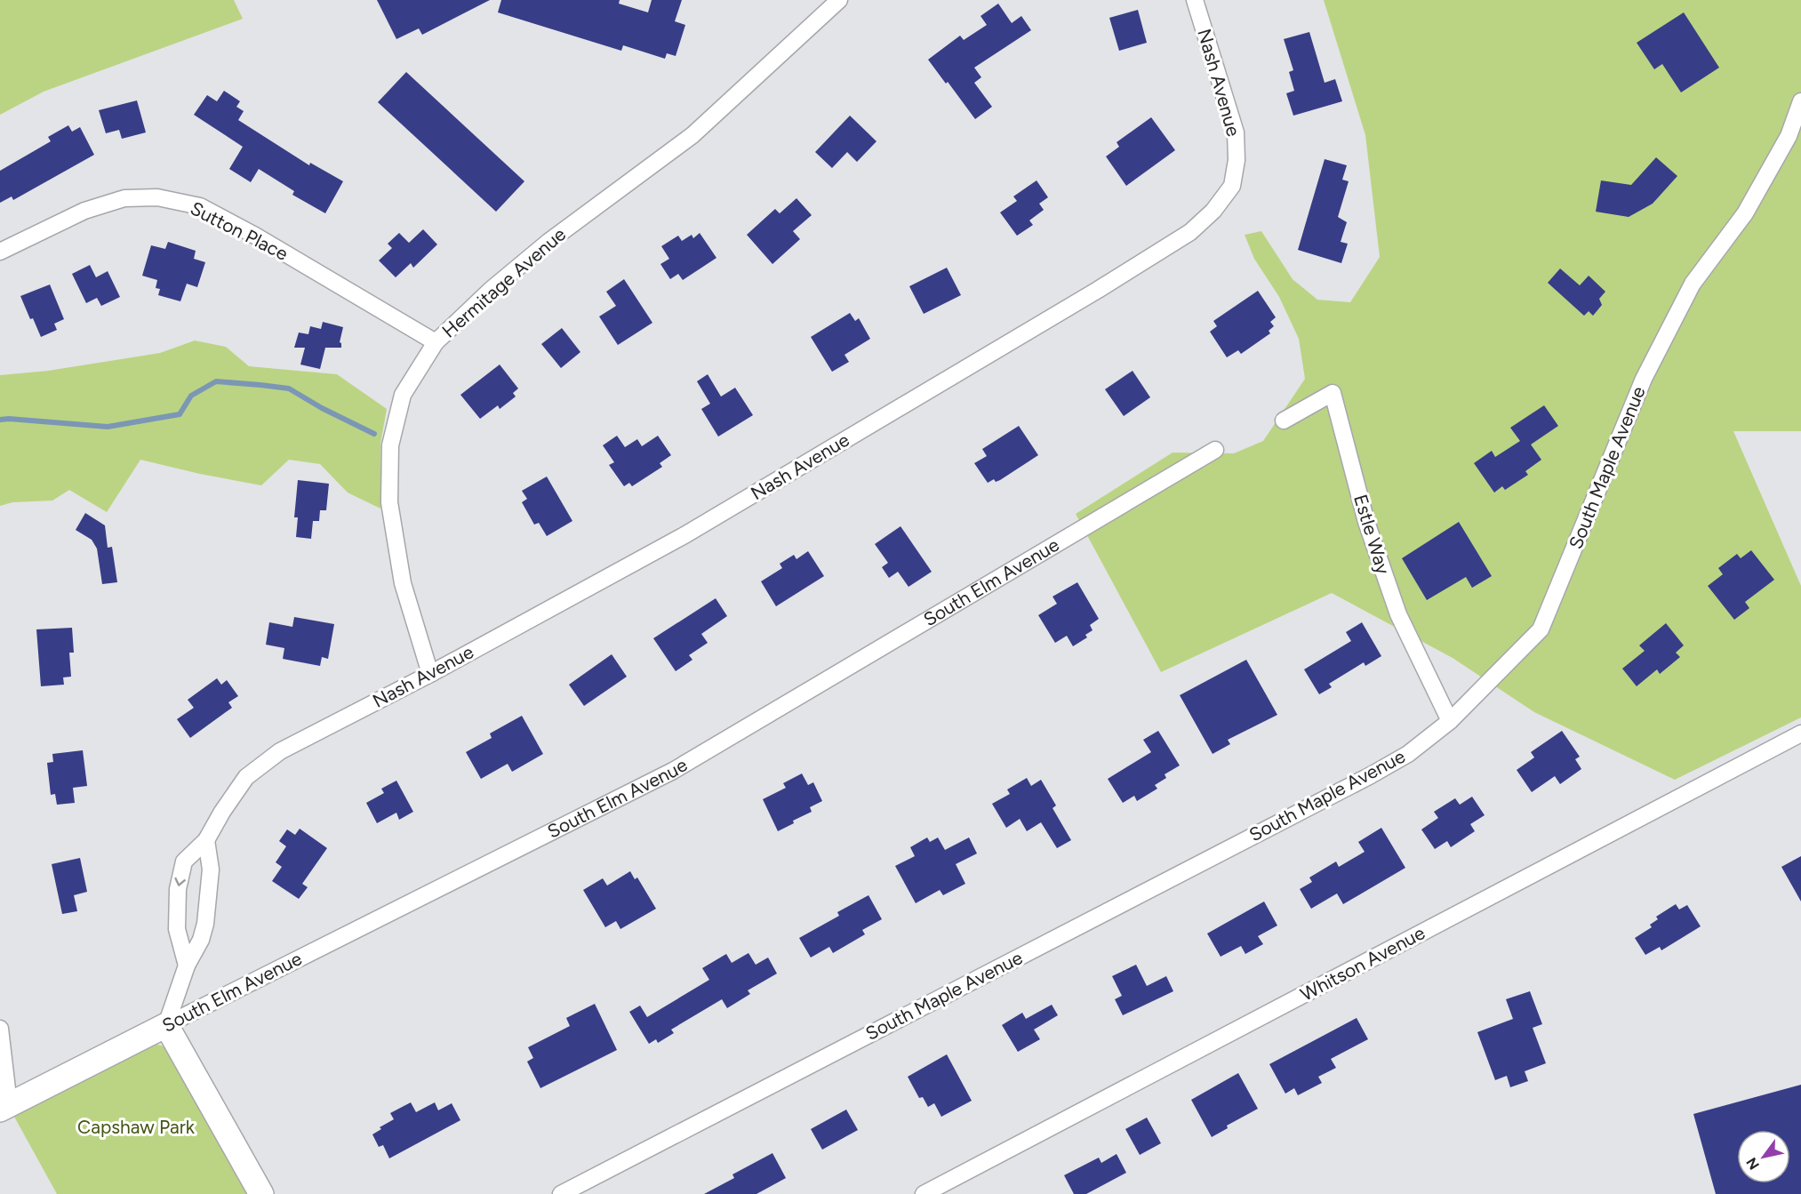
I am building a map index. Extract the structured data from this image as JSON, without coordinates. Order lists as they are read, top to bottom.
{
  "streets": {
    "street": [
      "Nash Avenue",
      "Sutton Place",
      "Hermitage Avenue",
      "South Maple Avenue",
      "Estle Way",
      "South Elm Avenue",
      "Whitson Avenue"
    ]
  },
  "crossings": [
    ["Nash Avenue", "Hermitage Avenue"],
    ["Sutton Place", "Hermitage Avenue"],
    ["South Maple Avenue", "Estle Way"]
  ],
  "parks": ["Capshaw Park"],
  "north": "bottom left"
}
